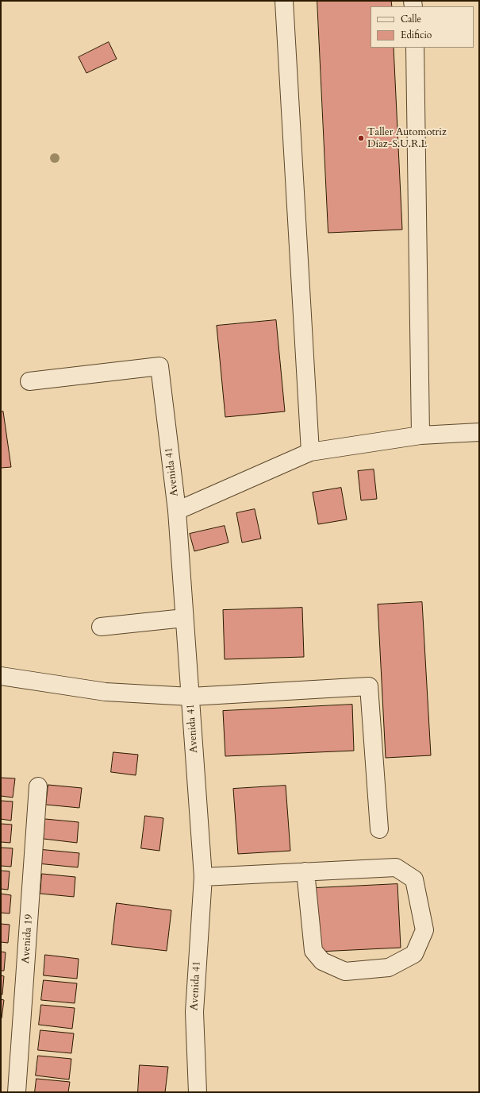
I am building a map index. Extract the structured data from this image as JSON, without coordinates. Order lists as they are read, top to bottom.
{
  "streets": {
    "street": ["Avenida 41", "Avenida 19"]
  },
  "places": ["Taller Automotriz Díaz-S.U.R.L"],
  "legend": ["Calle", "Edificio"]
}
